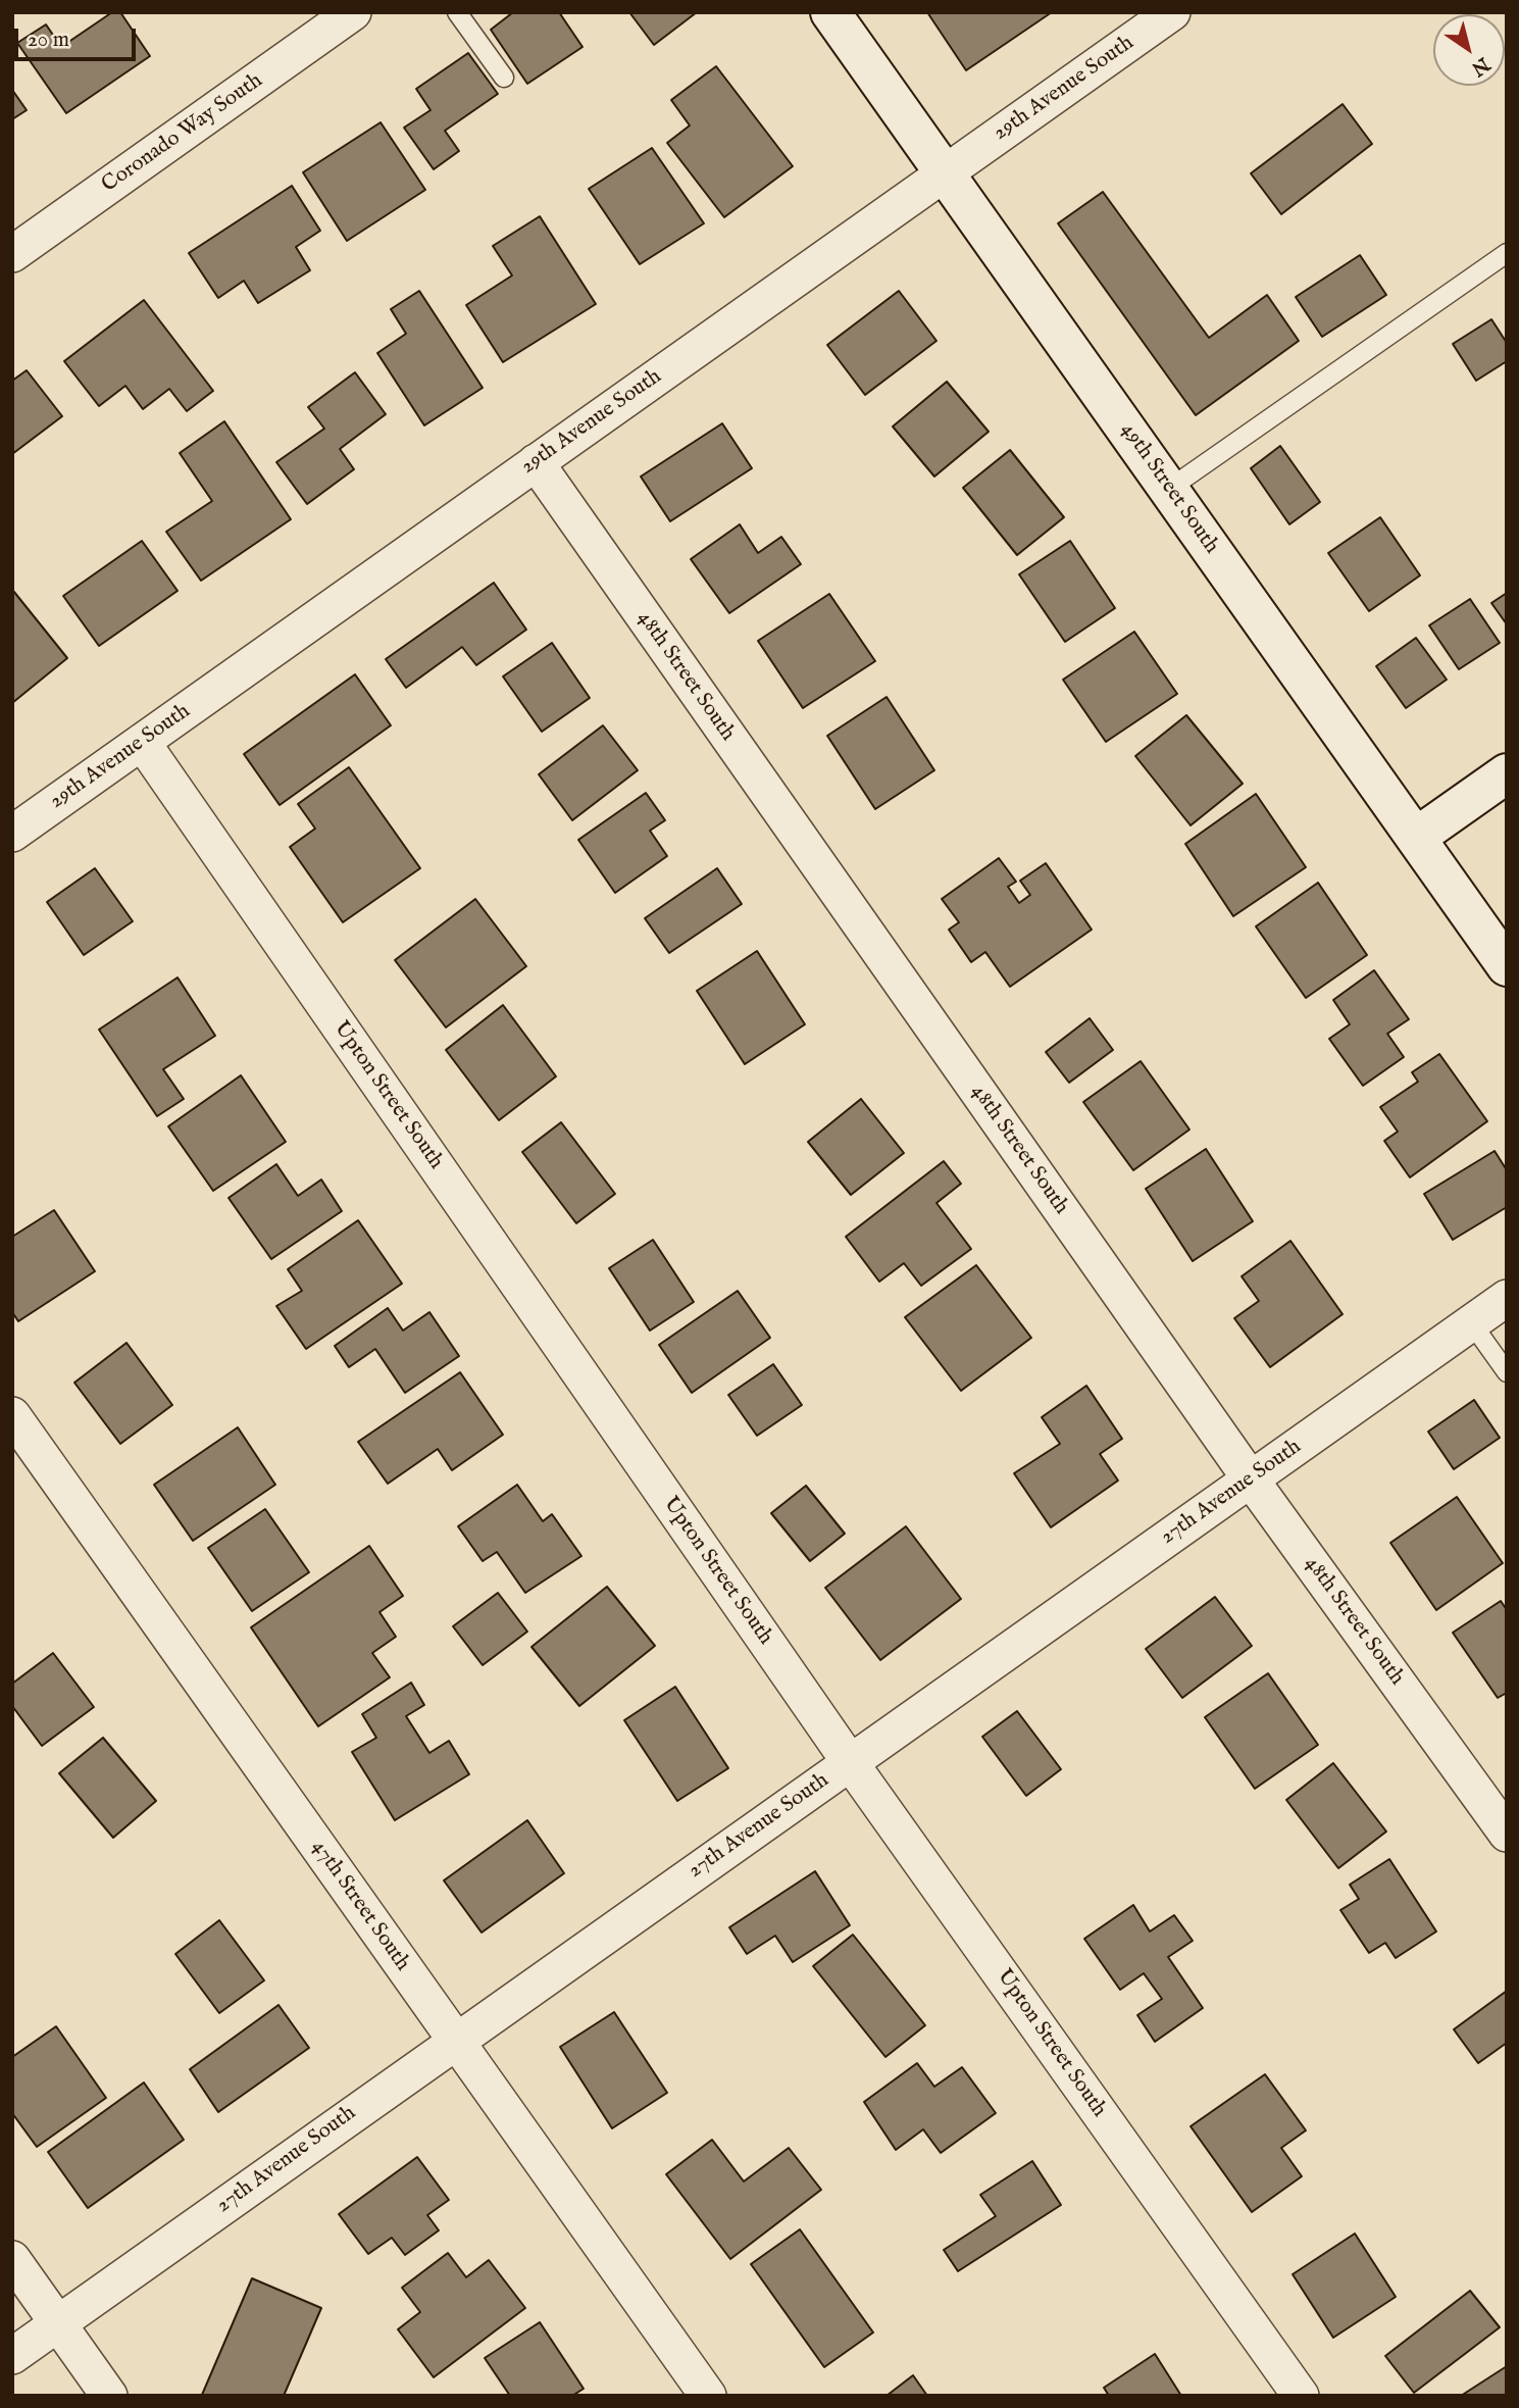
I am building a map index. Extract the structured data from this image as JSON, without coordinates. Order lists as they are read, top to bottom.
{
  "streets": {
    "street": [
      "29th Avenue South",
      "Coronado Way South",
      "49th Street South",
      "48th Street South",
      "Upton Street South",
      "27th Avenue South",
      "47th Street South"
    ]
  },
  "crossings": [
    ["29th Avenue South", "49th Street South"],
    ["29th Avenue South", "48th Street South"],
    ["29th Avenue South", "Upton Street South"],
    ["48th Street South", "27th Avenue South"],
    ["Upton Street South", "27th Avenue South"],
    ["27th Avenue South", "47th Street South"]
  ],
  "scale_bar": "20 m",
  "north": "bottom right"
}
